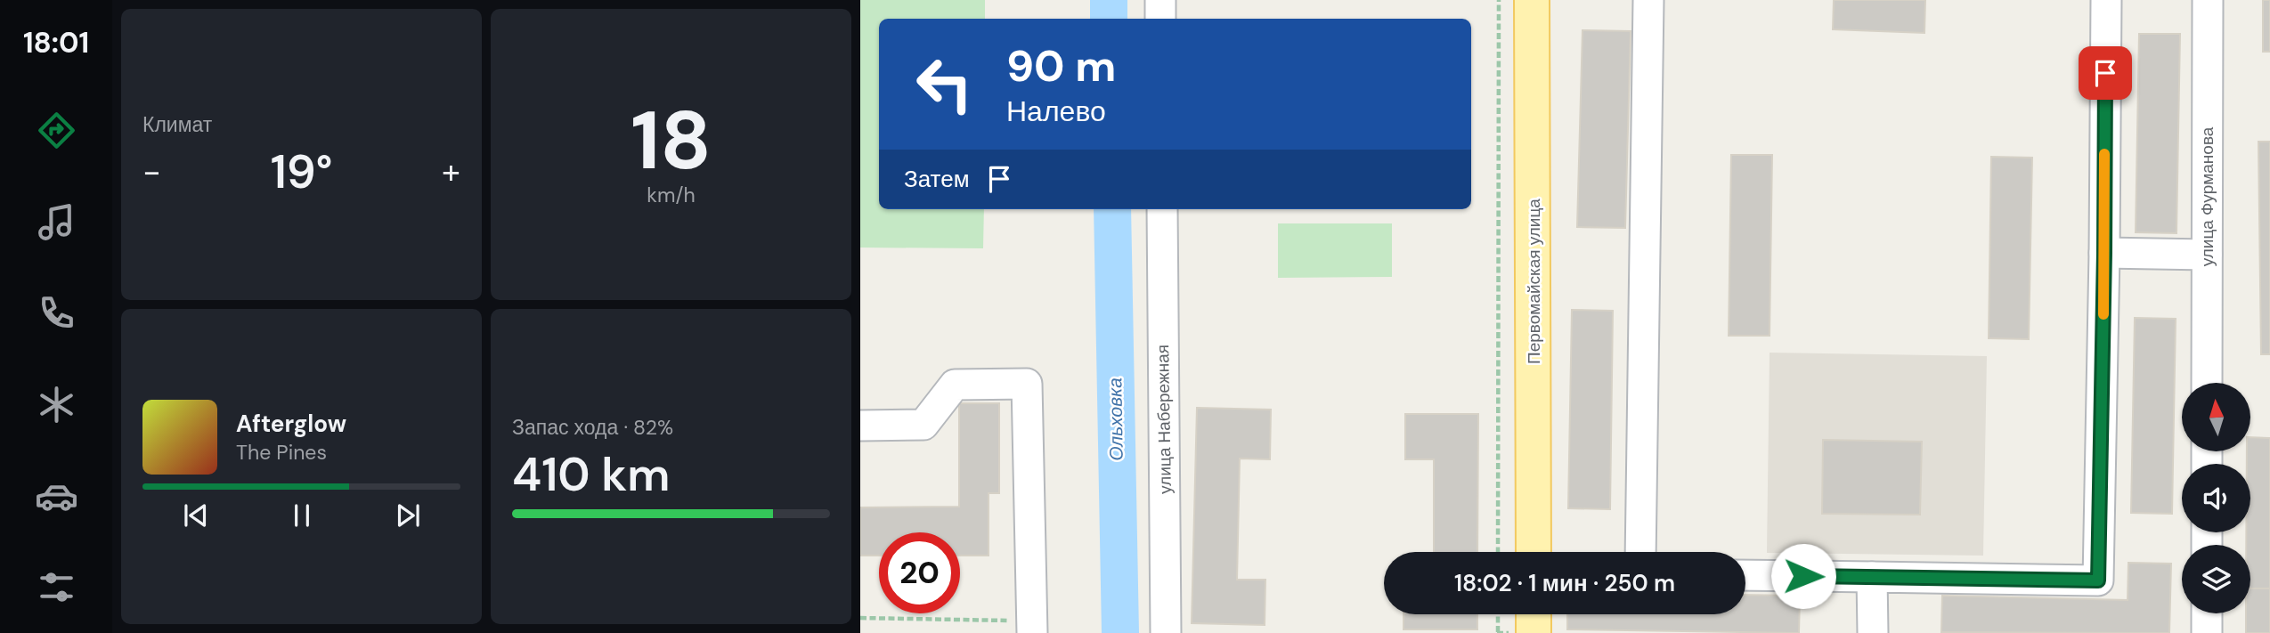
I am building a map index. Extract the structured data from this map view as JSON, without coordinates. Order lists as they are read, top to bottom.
{
  "streets": {
    "main road": ["Первомайская улица"],
    "street": ["улица Фурманова", "улица Набережная"]
  },
  "water": ["Ольховка"],
  "north": "top",
  "page": {
    "tabs": "18:01",
    "tile": [
      "Климат",
      ["18", "km/h"],
      ["Запас хода · 82%", "410 km"]
    ],
    "turn": ["90 m", "Налево"],
    "heat": ["−", "19°", "+"],
    "then": "Затем",
    "song": ["Afterglow", "The Pines"],
    "limit": "20",
    "trip": "18:02 · 1 мин · 250 m"
  }
}
